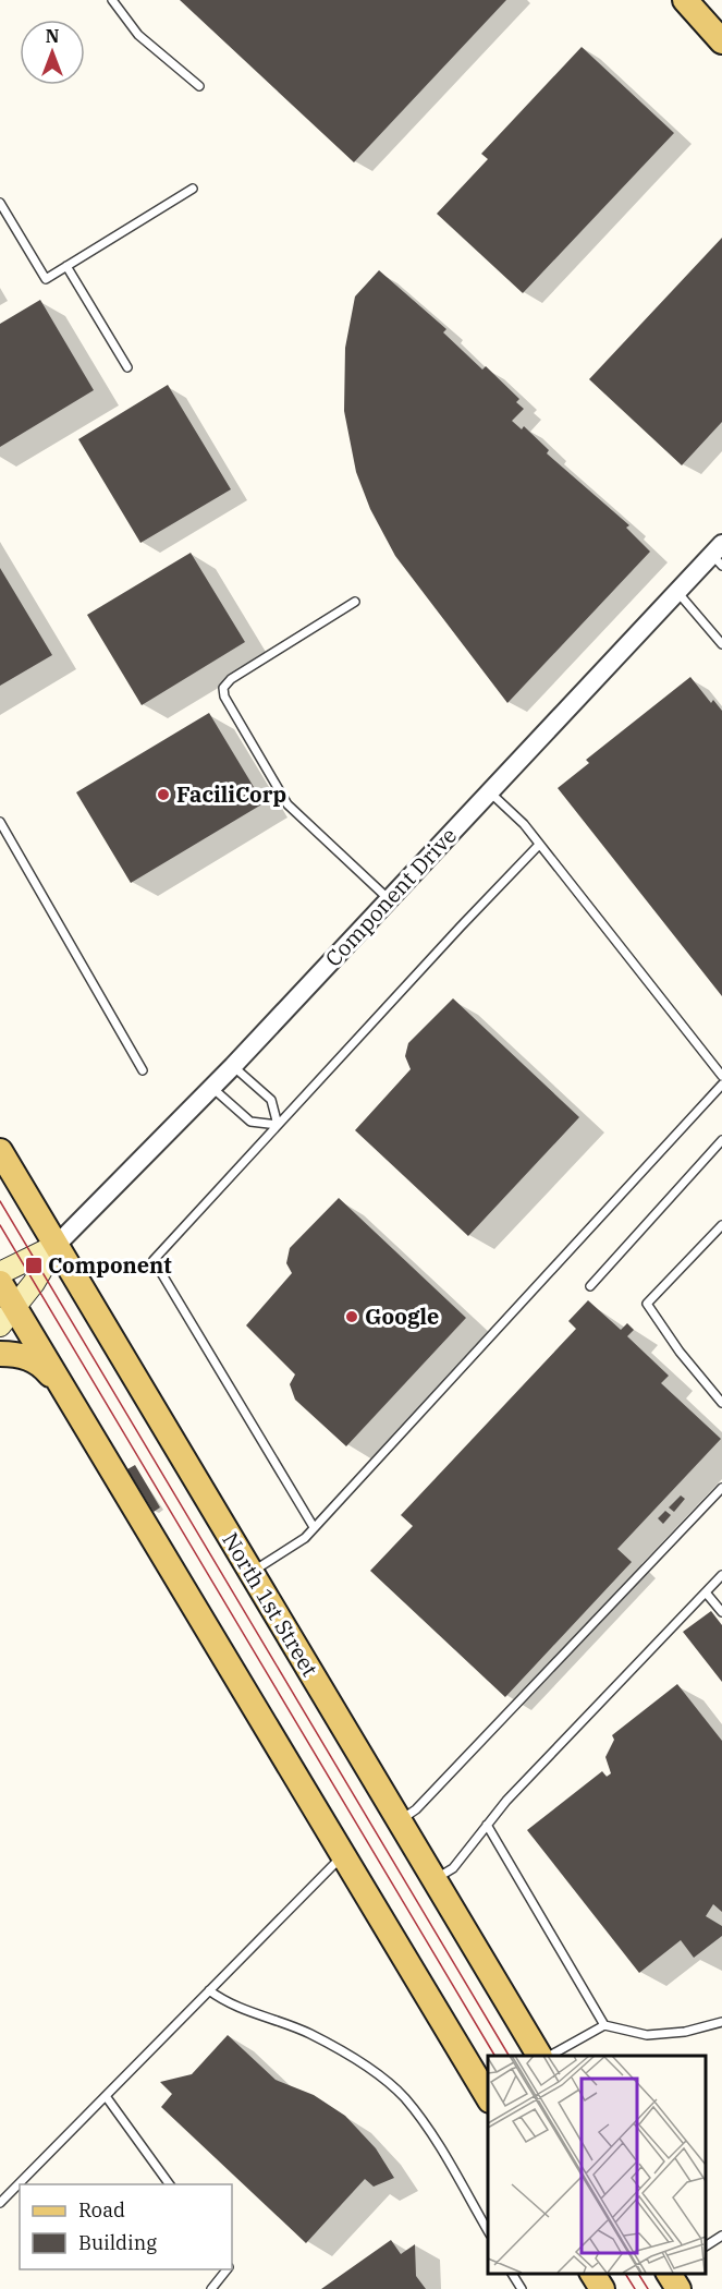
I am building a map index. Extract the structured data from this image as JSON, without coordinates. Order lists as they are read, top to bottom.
{
  "streets": {
    "main road": ["Component Drive", "North 1st Street"]
  },
  "crossings": [
    ["Component Drive", "North 1st Street"]
  ],
  "places": {
    "other": ["FaciliCorp", "Google"],
    "transit": ["Component"]
  },
  "legend": ["Road", "Building"],
  "north": "top"
}
